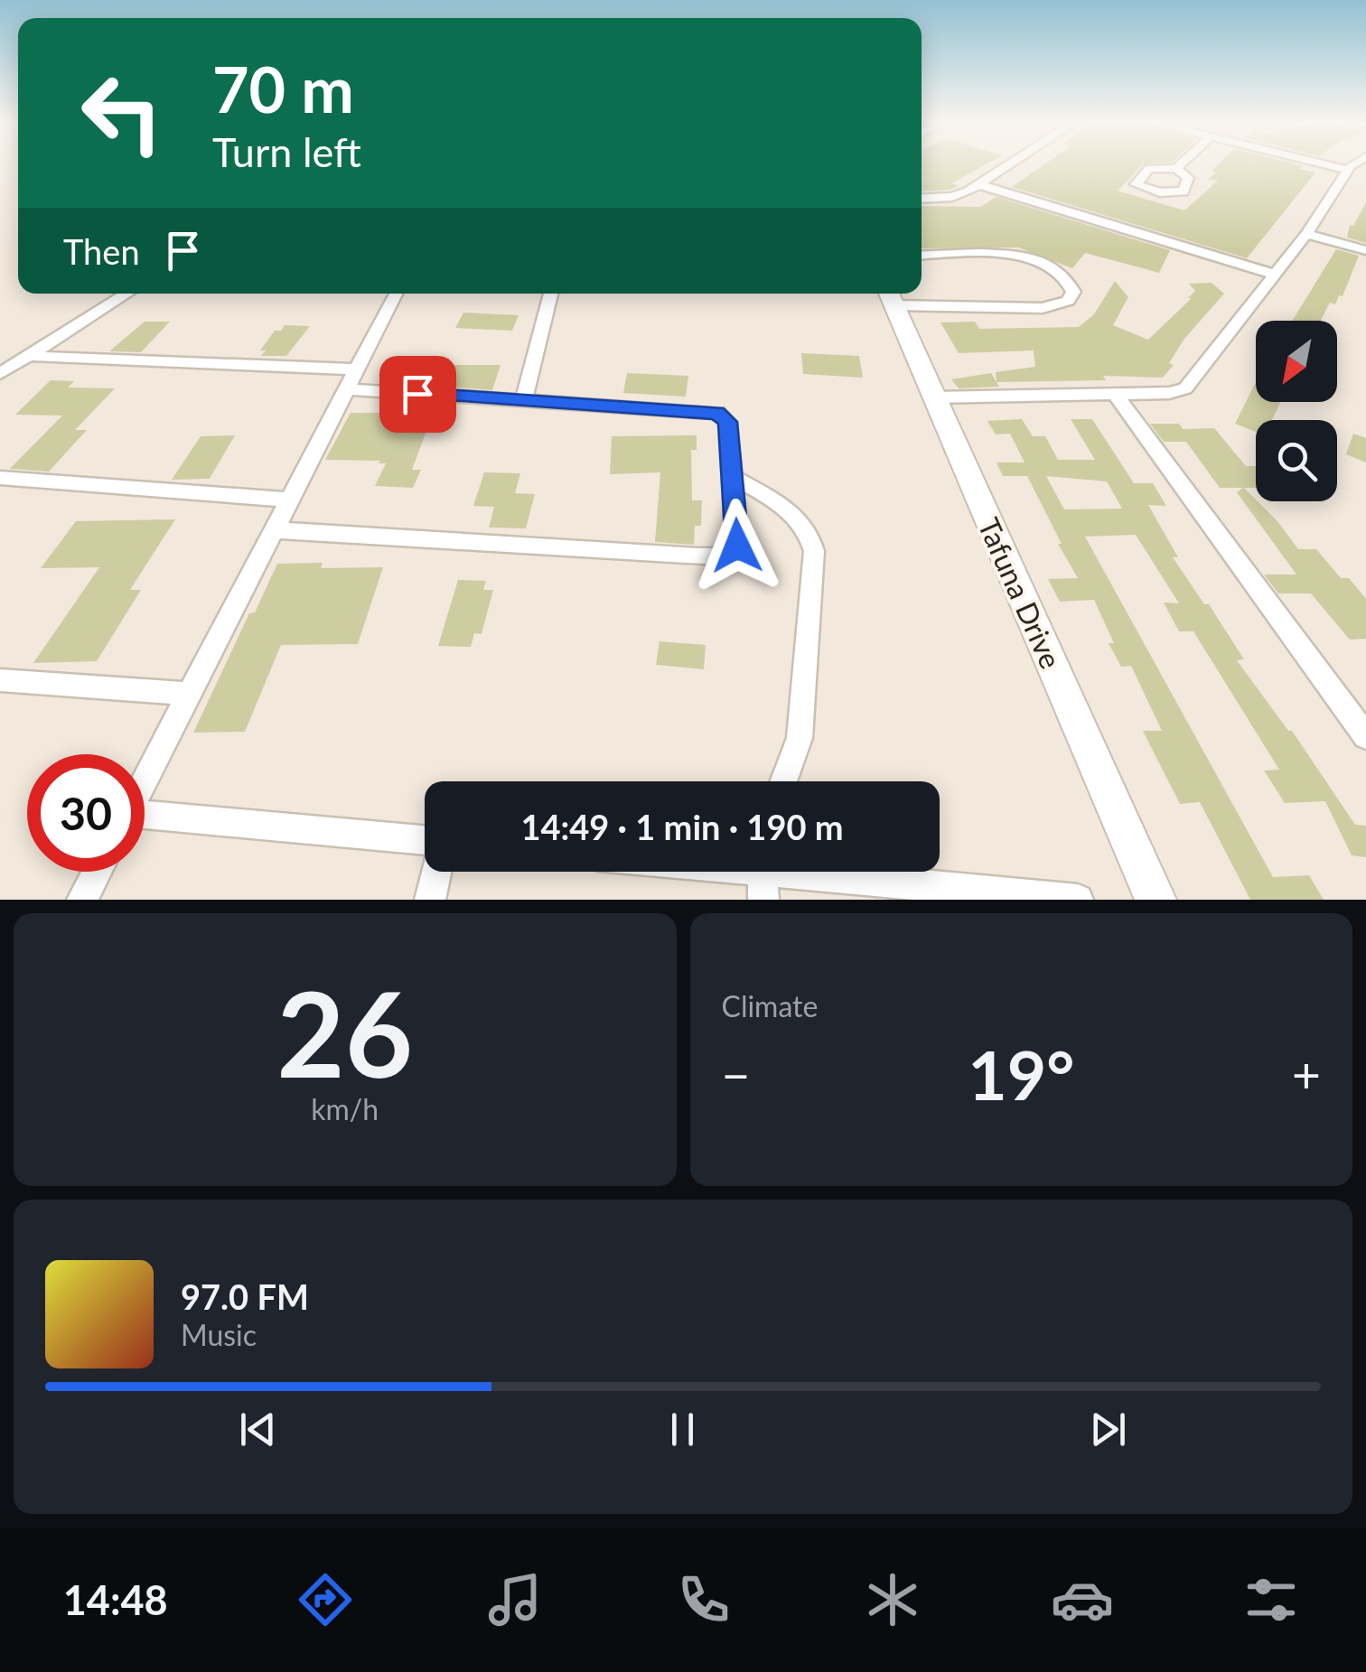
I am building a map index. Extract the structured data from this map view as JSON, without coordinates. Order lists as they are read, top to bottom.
{
  "streets": {
    "main road": ["Tafuna Drive"]
  },
  "north": "bottom left",
  "page": {
    "turn": ["70 m", "Turn left"],
    "then": "Then",
    "limit": "30",
    "trip": "14:49 · 1 min · 190 m",
    "tile": [
      ["26", "km/h"],
      "Climate"
    ],
    "heat": ["−", "19°", "+"],
    "song": ["97.0 FM", "Music"],
    "tabs": "14:48"
  }
}
